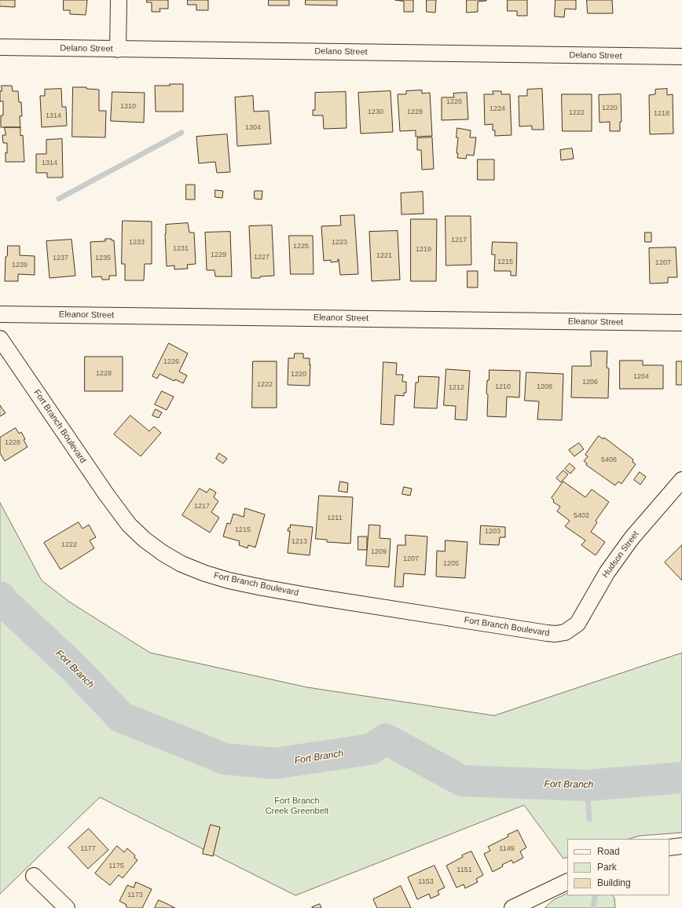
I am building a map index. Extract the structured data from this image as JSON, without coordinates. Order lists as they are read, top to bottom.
{
  "streets": {
    "street": [
      "Delano Street",
      "Eleanor Street",
      "Fort Branch Boulevard",
      "Hudson Street"
    ]
  },
  "crossings": [
    ["Fort Branch Boulevard", "Hudson Street"]
  ],
  "water": ["Fort Branch"],
  "parks": ["Fort Branch Creek Greenbelt"],
  "house_numbers": [
    "1226",
    "1310",
    "1220",
    "1224",
    "1230",
    "1228",
    "1222",
    "1218",
    "1314",
    "1304",
    "1314",
    "1217",
    "1233",
    "1223",
    "1225",
    "1231",
    "1219",
    "1229",
    "1221",
    "1227",
    "1237",
    "1235",
    "1215",
    "1207",
    "1239",
    "1226",
    "1228",
    "1220",
    "1204",
    "1206",
    "1222",
    "1210",
    "1208",
    "1212",
    "1228",
    "5406",
    "1217",
    "5402",
    "1211",
    "1215",
    "1203",
    "1213",
    "1222",
    "1209",
    "1207",
    "1205",
    "1177",
    "1149",
    "1175",
    "1151",
    "1153",
    "1173"
  ],
  "legend": ["Road", "Park", "Building"]
}
